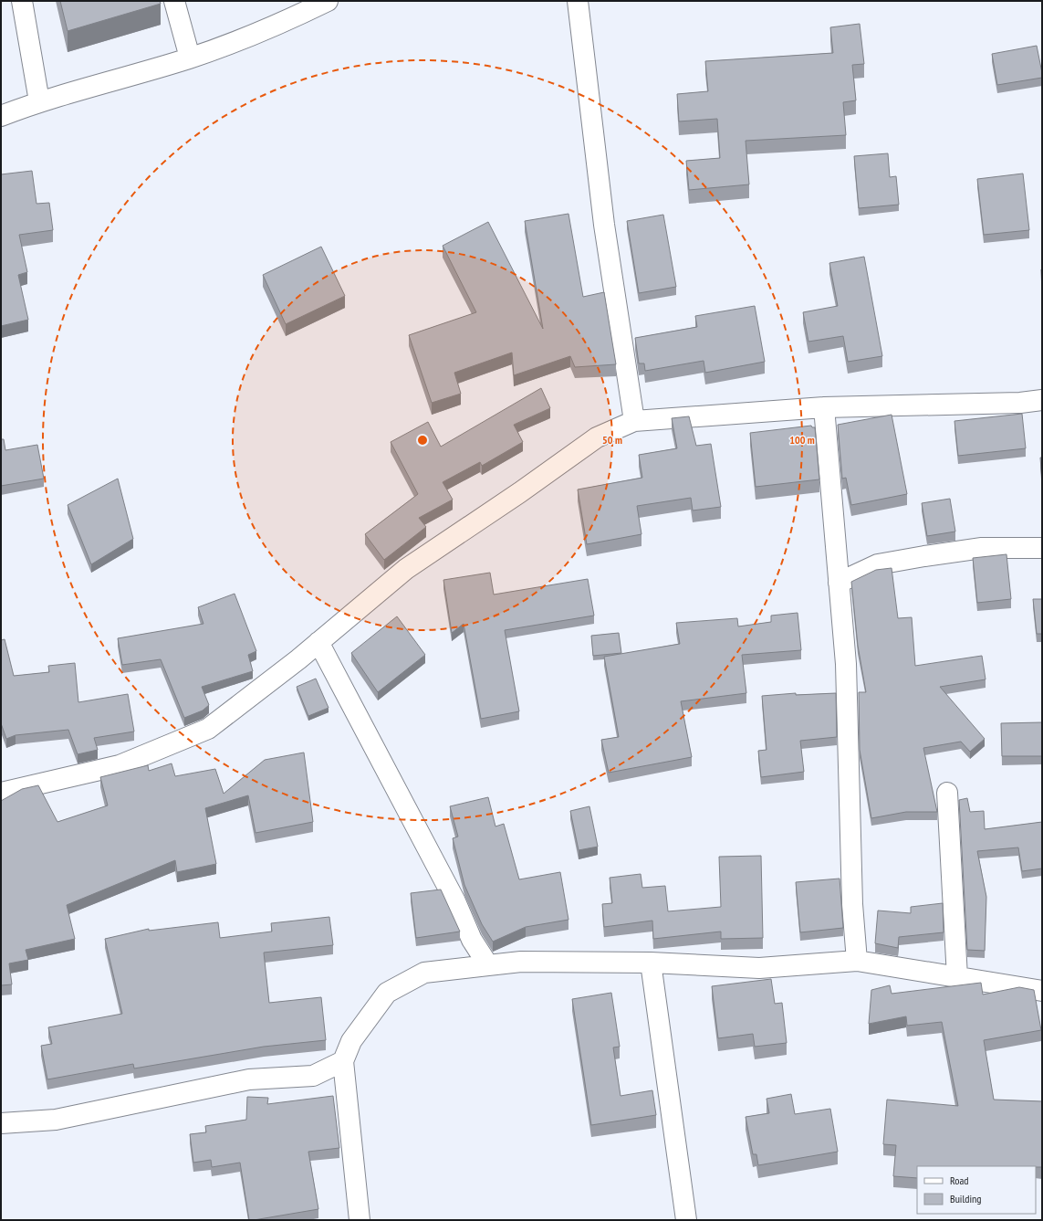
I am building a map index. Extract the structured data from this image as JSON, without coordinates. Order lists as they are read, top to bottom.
{
  "legend": ["Road", "Building"],
  "rings": ["50 m", "100 m"]
}
